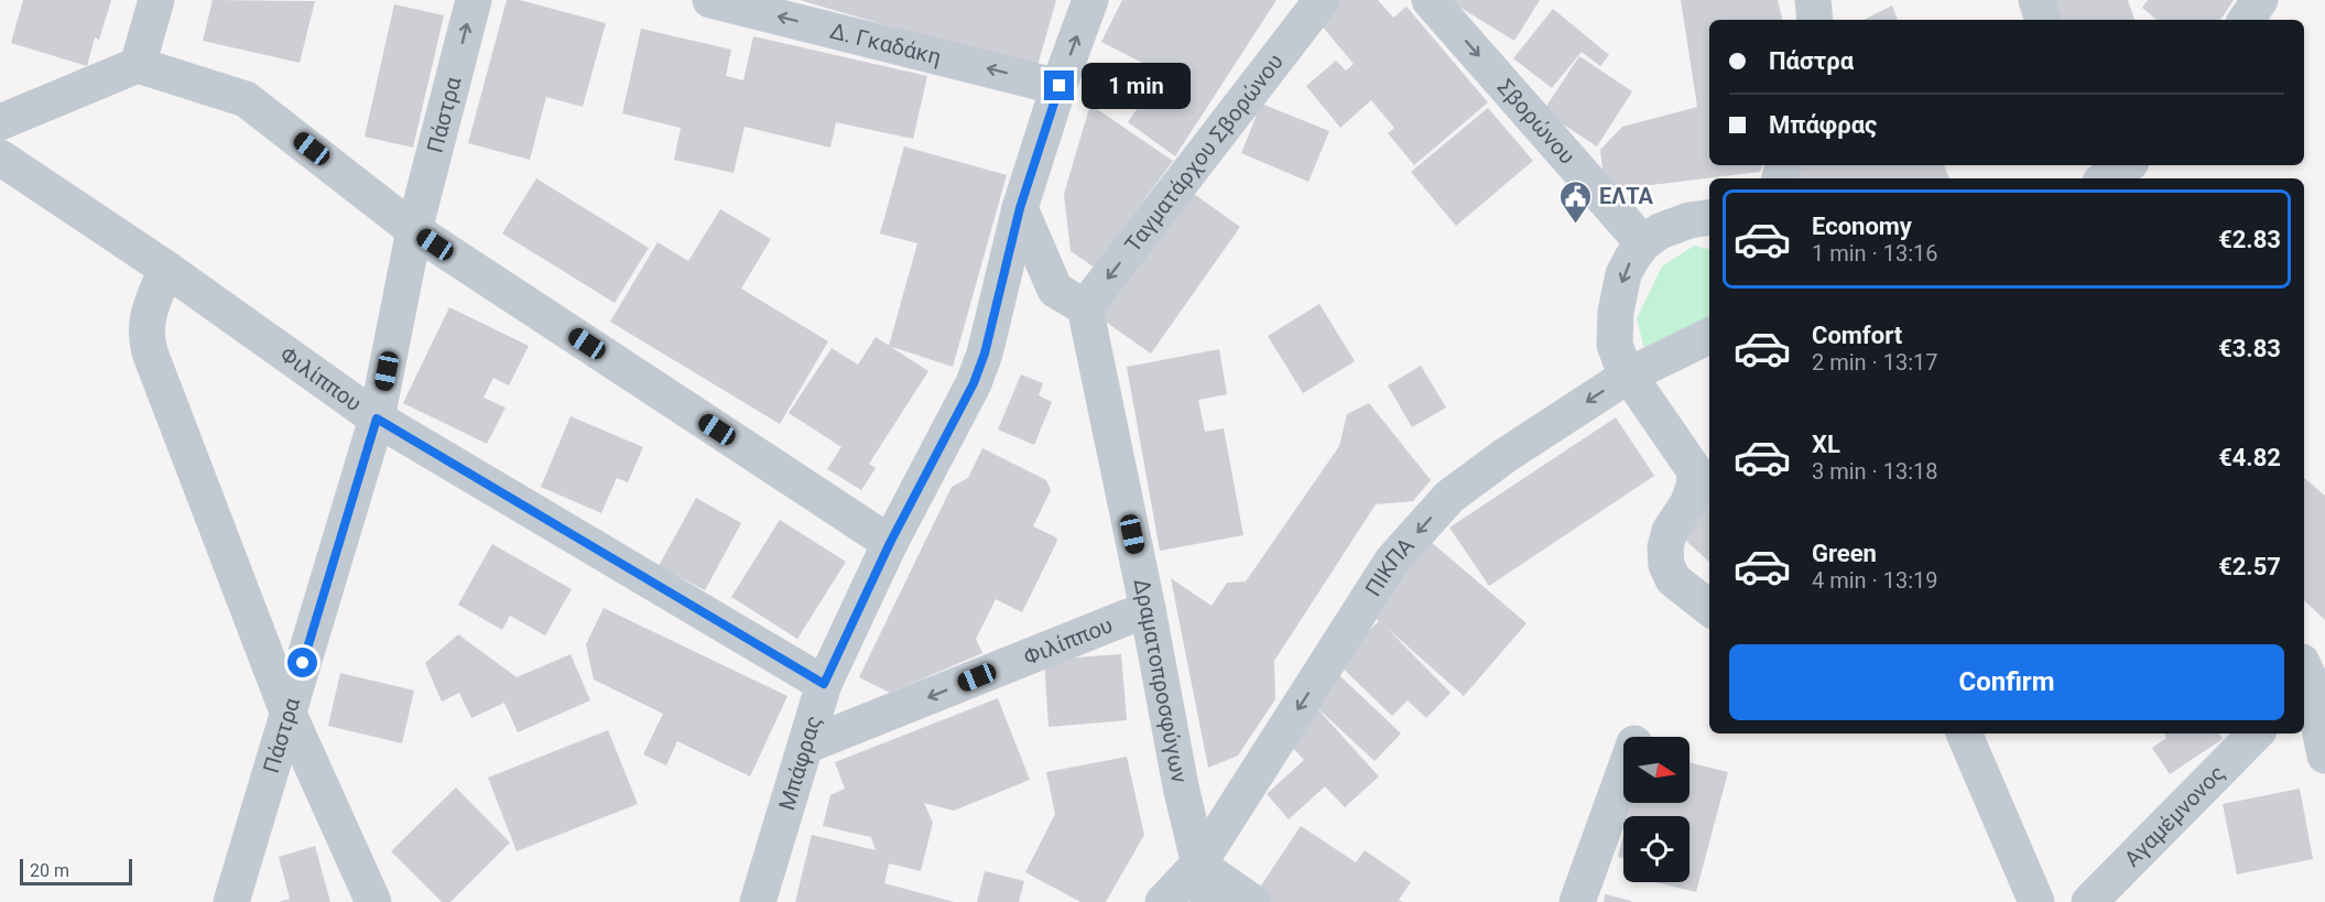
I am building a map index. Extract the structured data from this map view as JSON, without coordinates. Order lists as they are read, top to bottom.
{
  "streets": {
    "street": [
      "Δ. Γκαδάκη",
      "Πάστρα",
      "Σβορώνου",
      "Ταγματάρχου Σβορώνου",
      "Φιλίππου",
      "ΠΙΚΠΑ",
      "Δραματοπροσφύγων",
      "Μπάφρας",
      "Αγαμέμνονος"
    ]
  },
  "crossings": [
    ["Δ. Γκαδάκη", "Μπάφρας"],
    ["Πάστρα", "Φιλίππου"],
    ["Ταγματάρχου Σβορώνου", "Δραματοπροσφύγων"],
    ["Φιλίππου", "Δραματοπροσφύγων"],
    ["Φιλίππου", "Μπάφρας"],
    ["ΠΙΚΠΑ", "Δραματοπροσφύγων"]
  ],
  "one_way": [
    "Δ. Γκαδάκη",
    "Σβορώνου",
    "Ταγματάρχου Σβορώνου",
    "ΠΙΚΠΑ"
  ],
  "places": {
    "public building": ["ΕΛΤΑ"]
  },
  "scale_bar": "20 m",
  "north": "right",
  "page": {
    "banner": ["Πάστρα", "Μπάφρας"],
    "bubble": "1 min",
    "list": [
      {
        "name": "Economy",
        "note": "1 min · 13:16",
        "value": "€2.83"
      },
      {
        "name": "Comfort",
        "note": "2 min · 13:17",
        "value": "€3.83"
      },
      {
        "name": "XL",
        "note": "3 min · 13:18",
        "value": "€4.82"
      },
      {
        "name": "Green",
        "note": "4 min · 13:19",
        "value": "€2.57"
      }
    ],
    "buttons": "Confirm",
    "scale": "20 m"
  }
}
